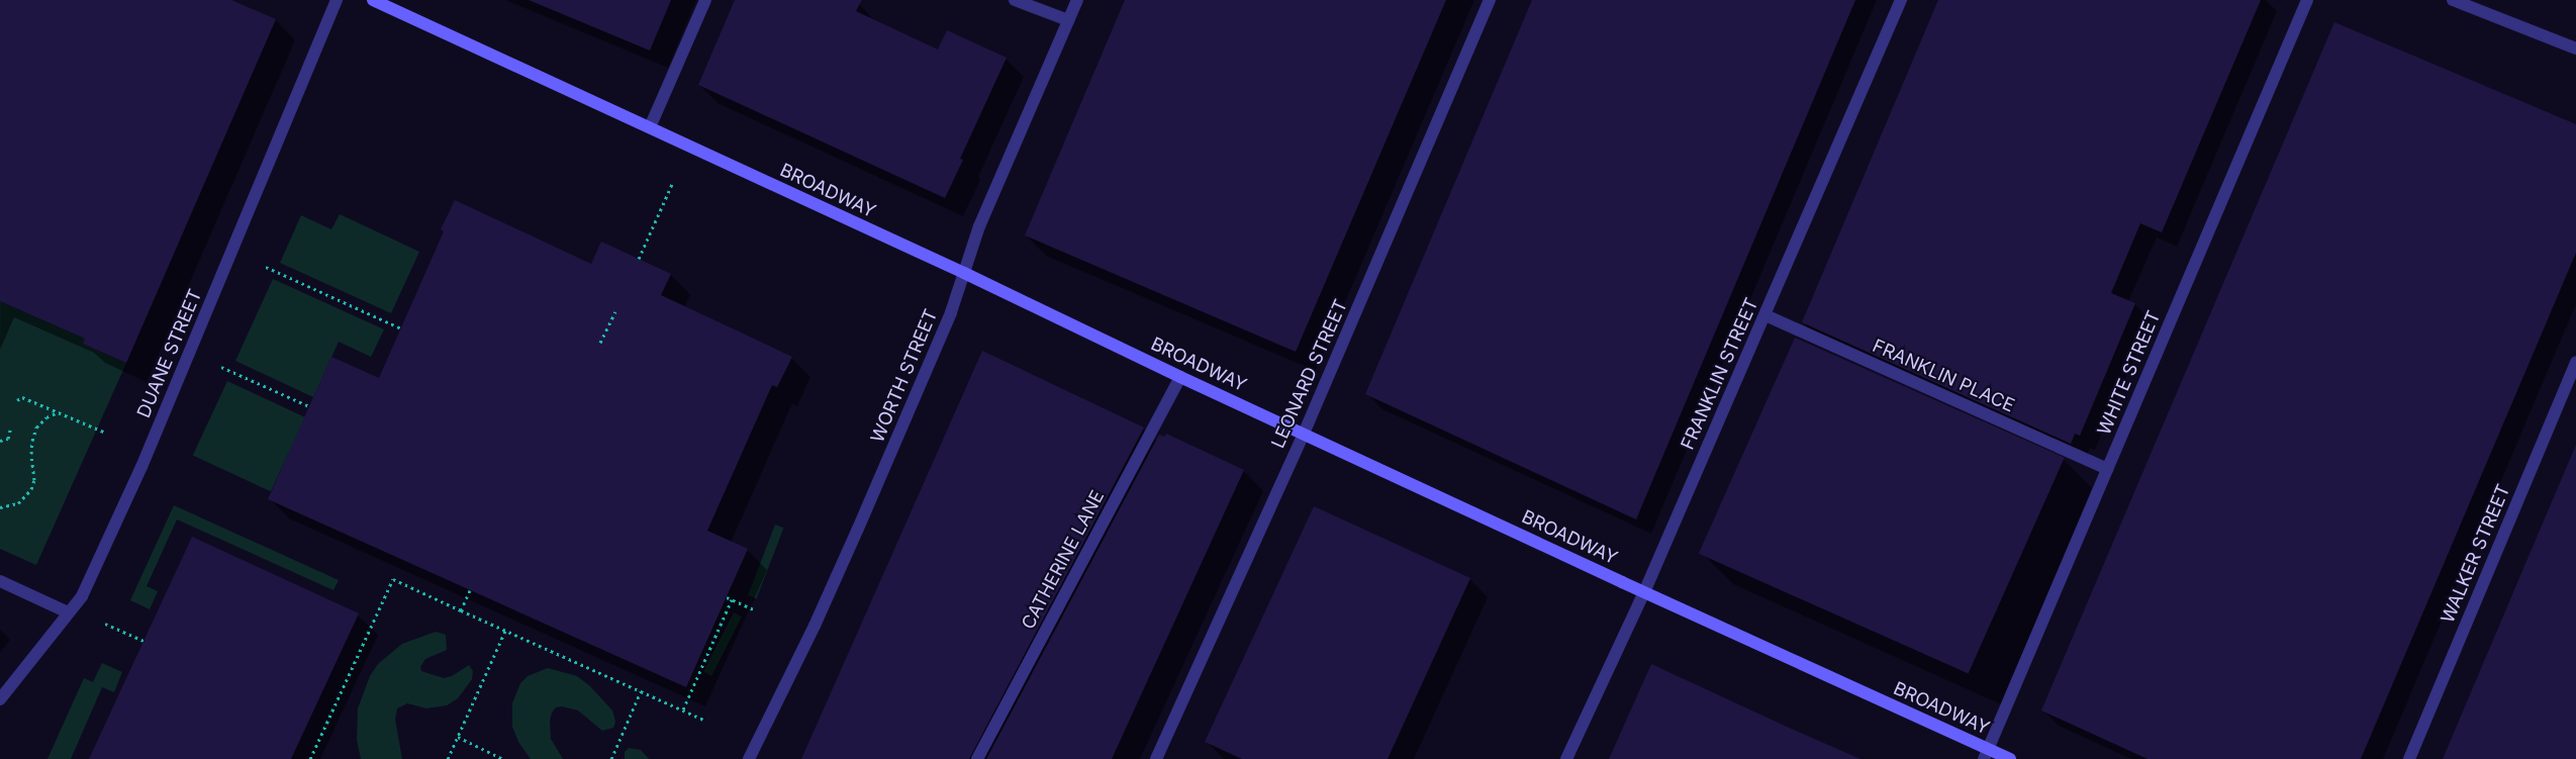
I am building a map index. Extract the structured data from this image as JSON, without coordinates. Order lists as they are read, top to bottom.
{
  "streets": {
    "main road": ["BROADWAY"],
    "street": [
      "DUANE STREET",
      "WHITE STREET",
      "LEONARD STREET",
      "FRANKLIN STREET",
      "WORTH STREET",
      "FRANKLIN PLACE",
      "WALKER STREET",
      "CATHERINE LANE"
    ]
  },
  "crossings": [
    ["BROADWAY", "WHITE STREET"],
    ["BROADWAY", "LEONARD STREET"],
    ["BROADWAY", "FRANKLIN STREET"],
    ["BROADWAY", "WORTH STREET"],
    ["BROADWAY", "CATHERINE LANE"],
    ["WHITE STREET", "FRANKLIN PLACE"],
    ["FRANKLIN STREET", "FRANKLIN PLACE"]
  ]
}
